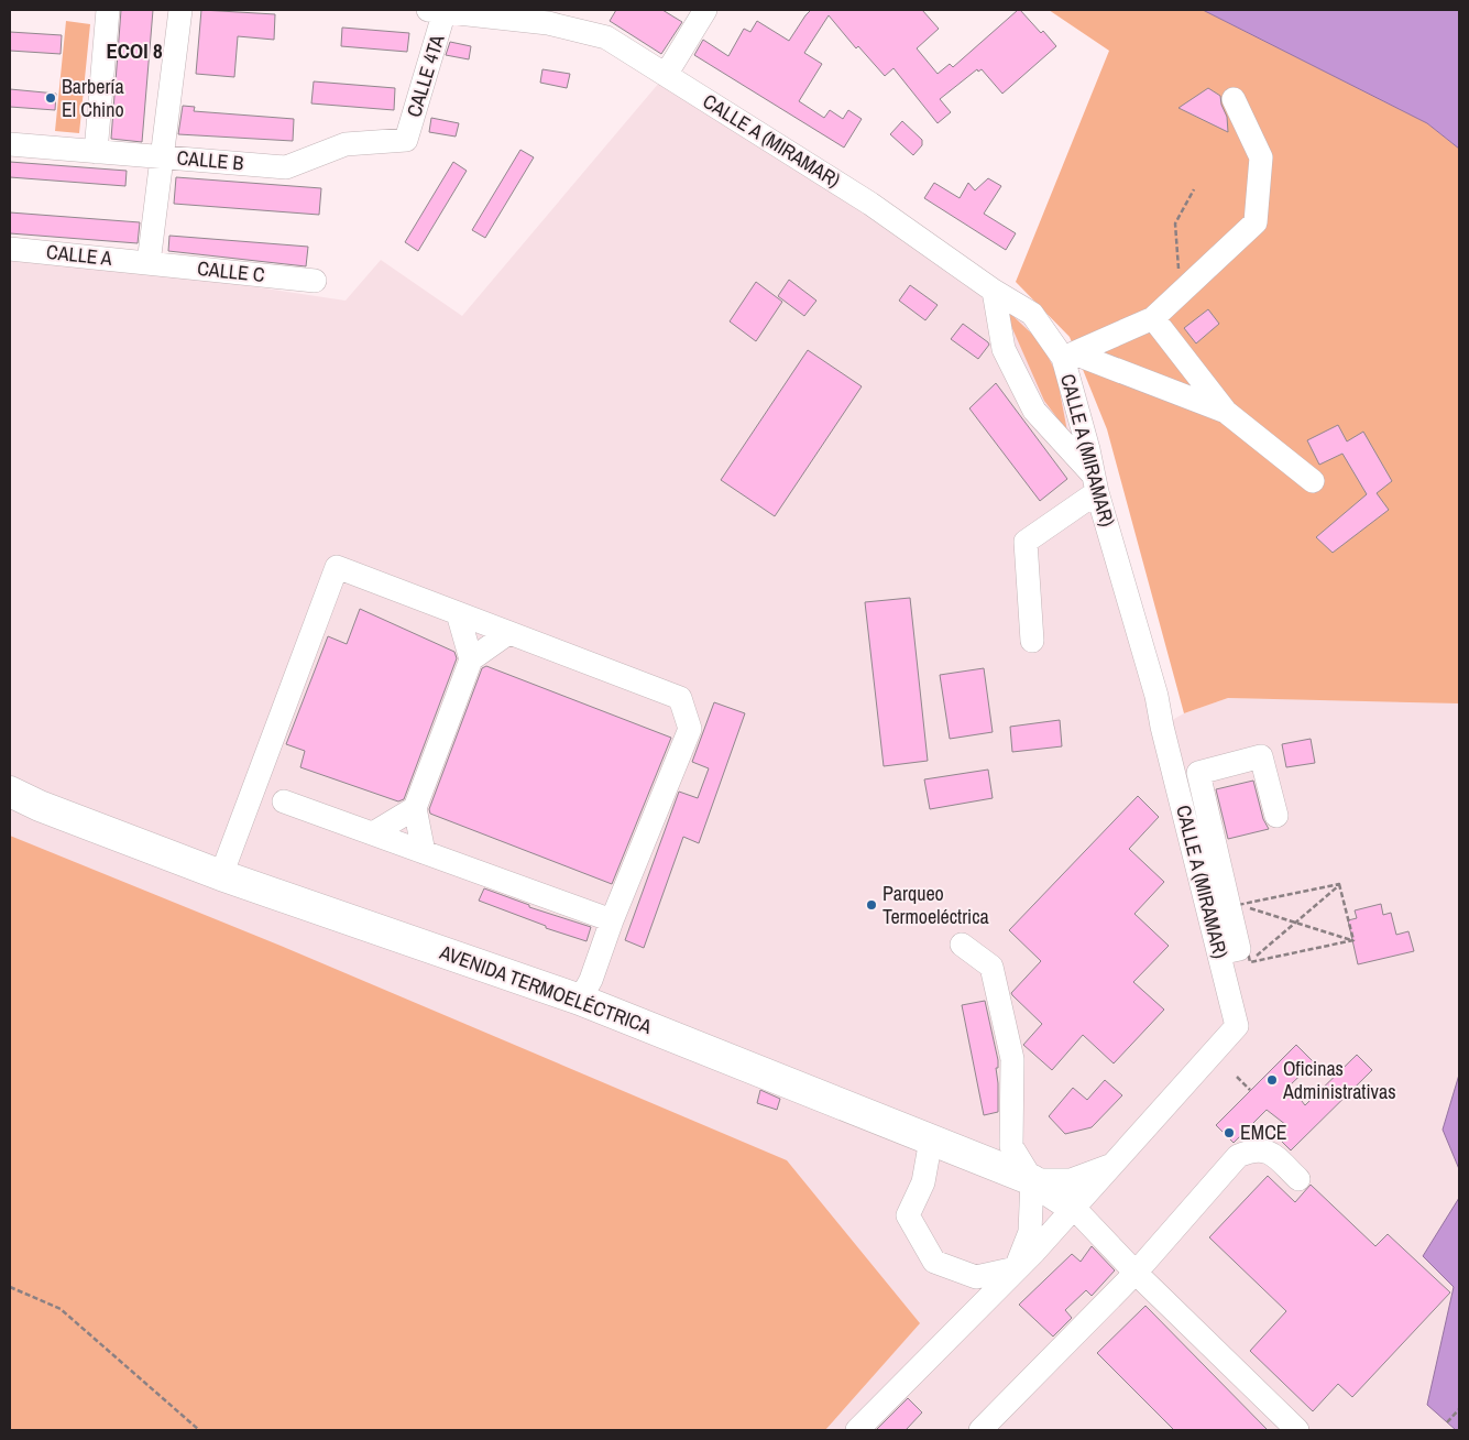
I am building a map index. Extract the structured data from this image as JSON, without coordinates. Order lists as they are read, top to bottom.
{
  "streets": {
    "main road": ["AVENIDA TERMOELÉCTRICA"],
    "street": [
      "CALLE 4TA",
      "CALLE A (MIRAMAR)",
      "CALLE B",
      "CALLE A",
      "CALLE C"
    ]
  },
  "crossings": [
    ["CALLE 4TA", "CALLE A (MIRAMAR)"],
    ["CALLE 4TA", "CALLE B"],
    ["CALLE A (MIRAMAR)", "AVENIDA TERMOELÉCTRICA"],
    ["CALLE A", "CALLE C"]
  ],
  "districts": ["ECOI 8"],
  "places": [
    "Barbería El Chino",
    "Parqueo Termoeléctrica",
    "Oficinas Administrativas",
    "EMCE"
  ]
}
